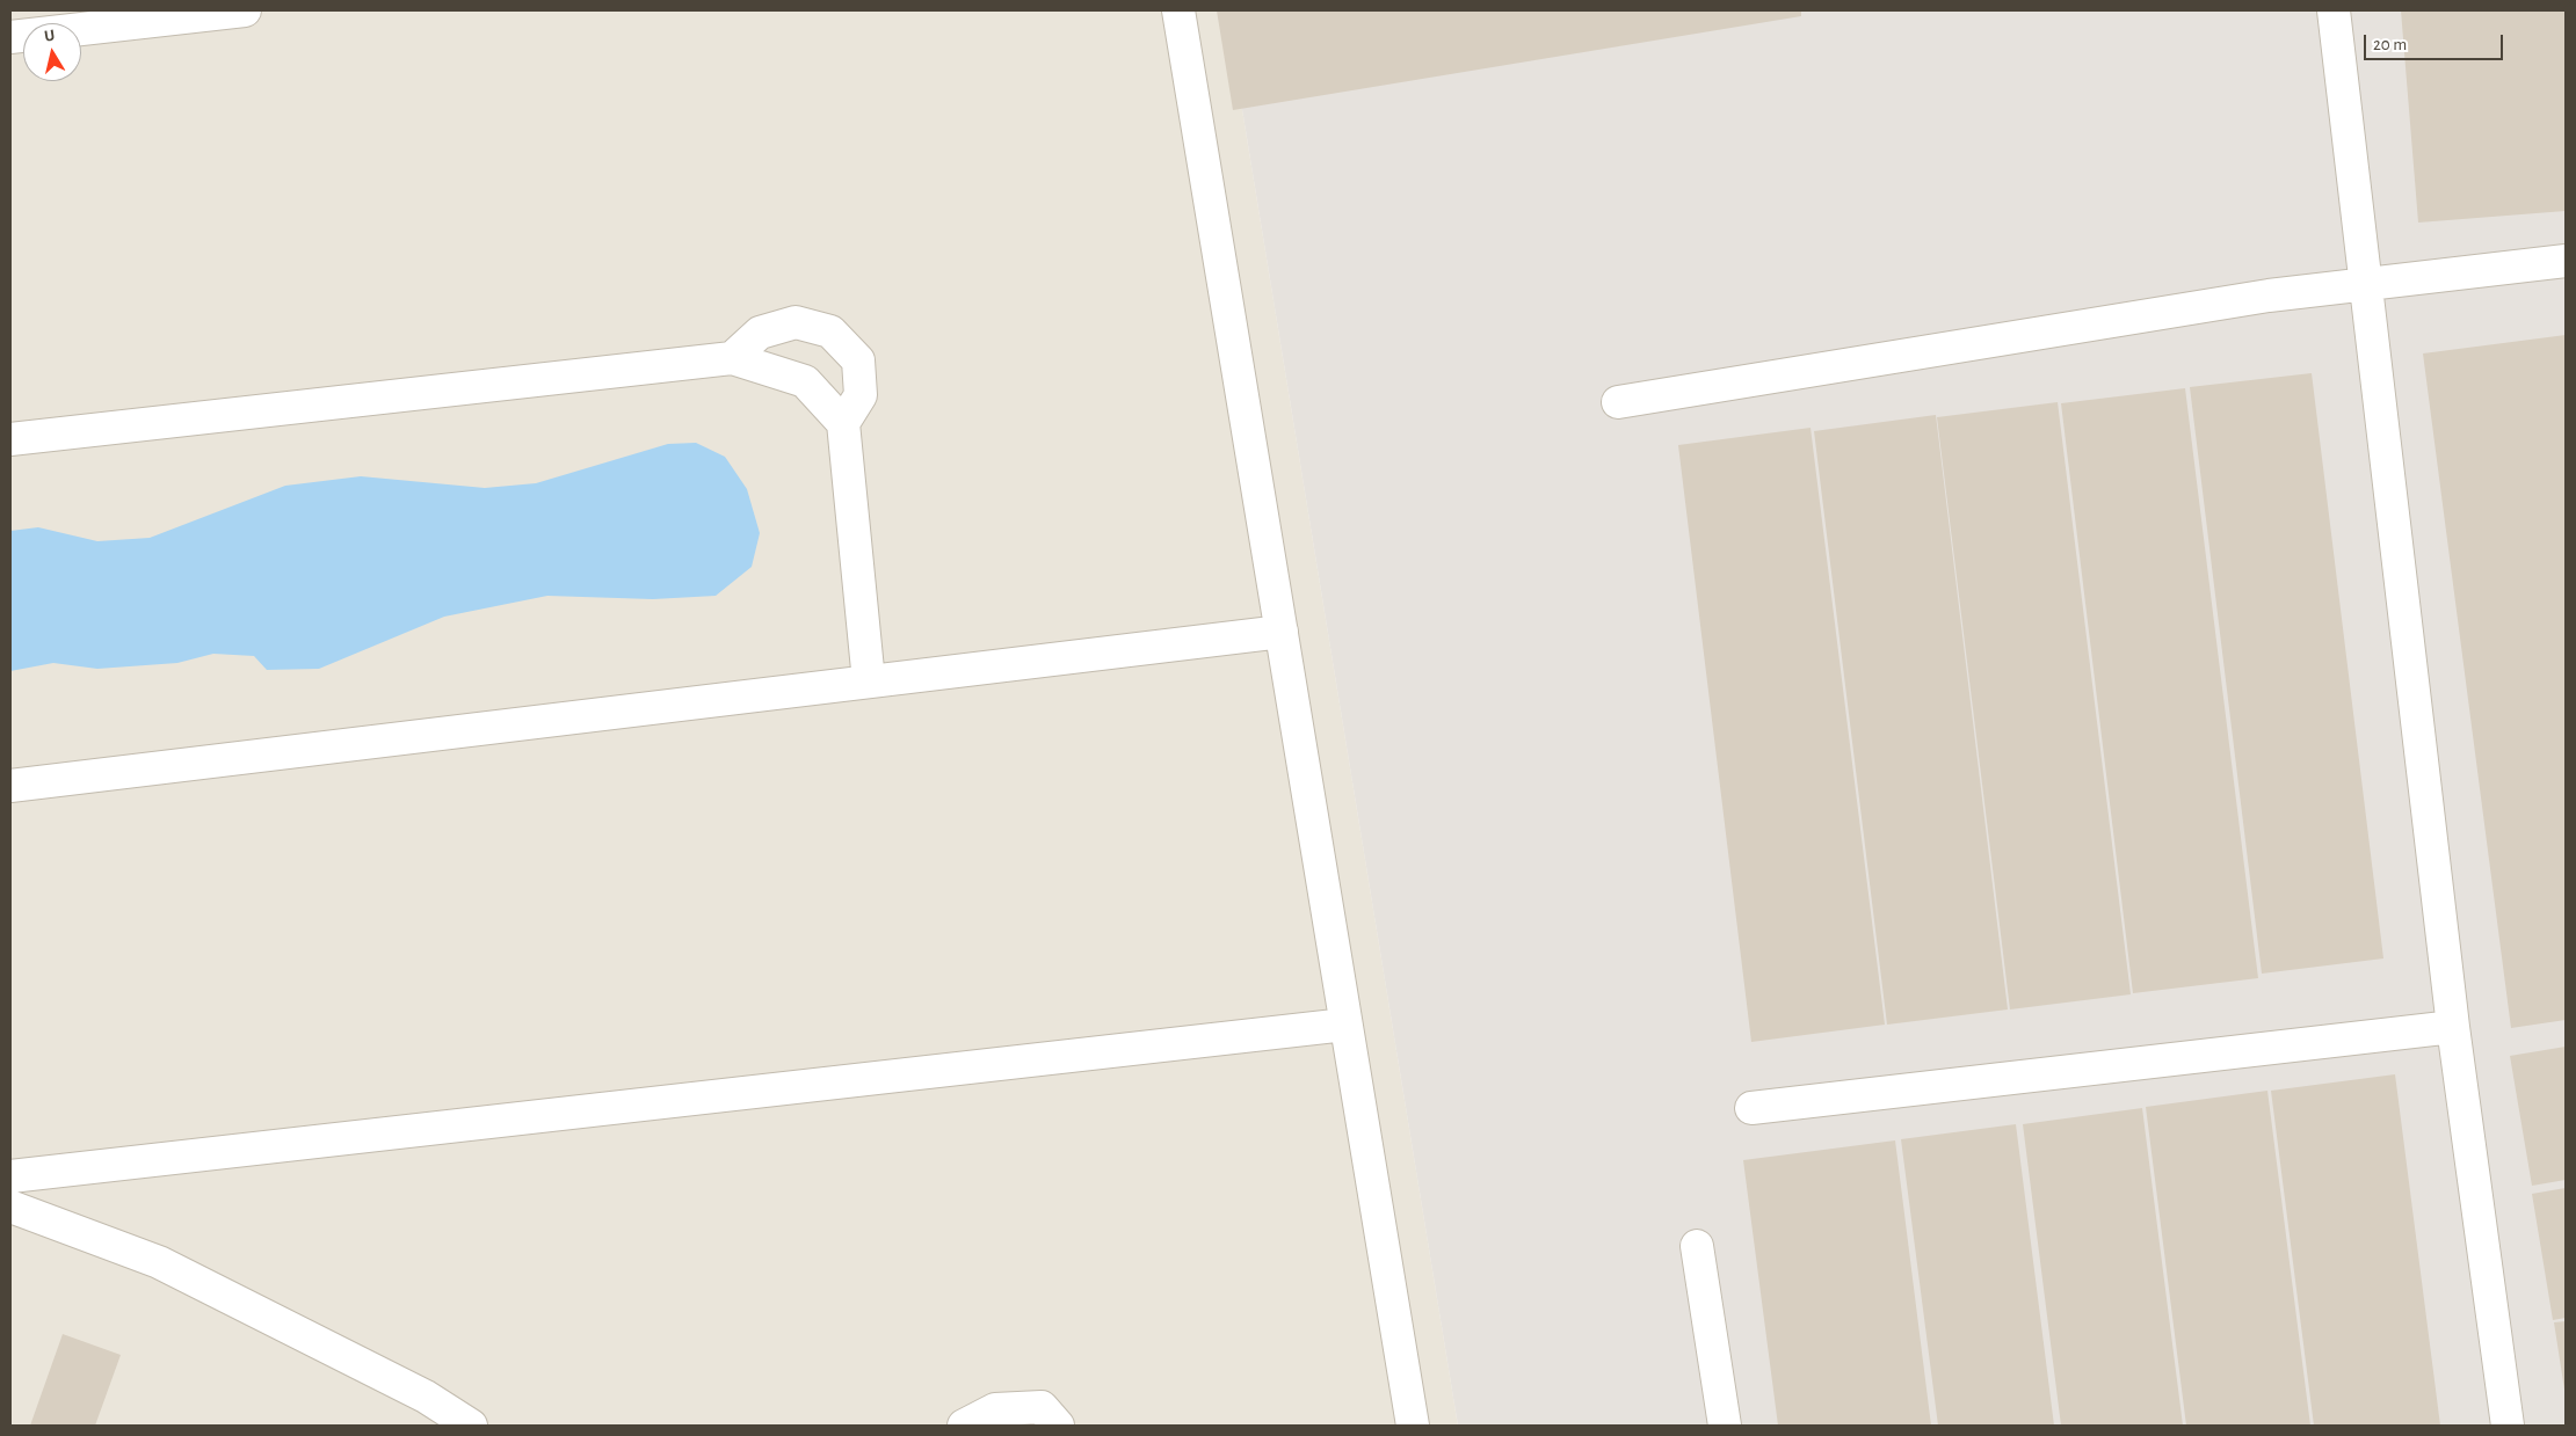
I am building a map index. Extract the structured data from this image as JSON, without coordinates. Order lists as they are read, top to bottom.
{
  "scale_bar": "20 m",
  "north": "top"
}
